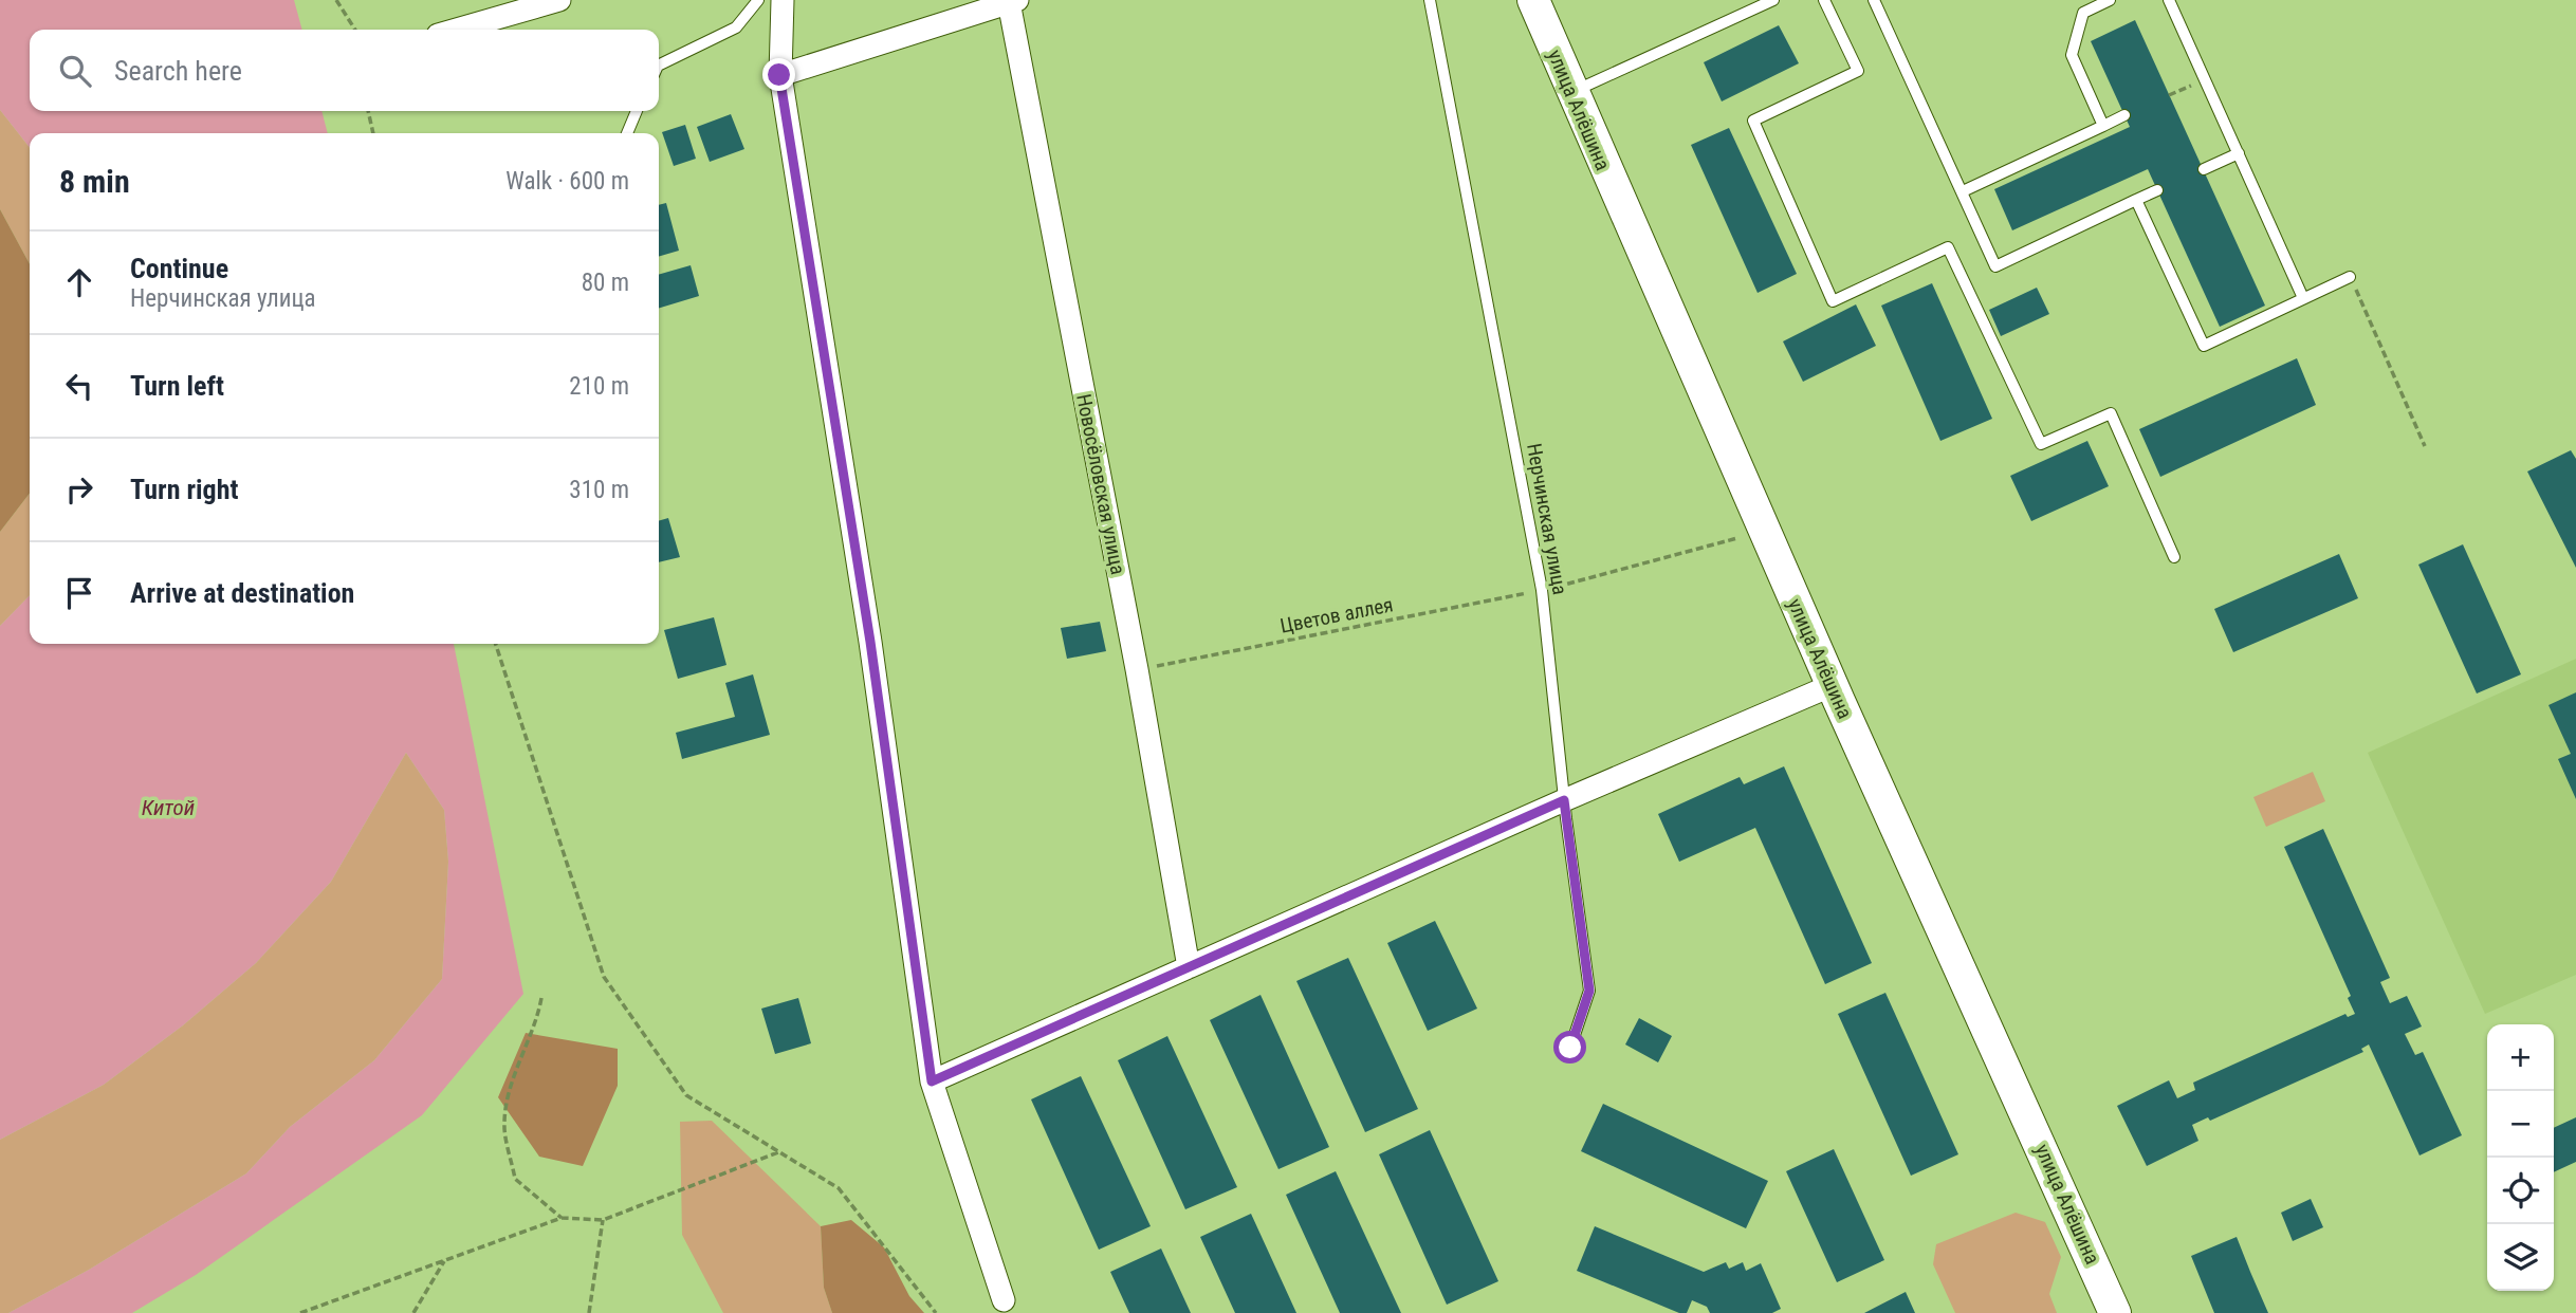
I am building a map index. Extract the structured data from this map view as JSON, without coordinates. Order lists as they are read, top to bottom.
{
  "streets": {
    "street": ["улица Алёшина", "Новосёловская улица"],
    "lane": ["Нерчинская улица"],
    "path": ["Цветов аллея"]
  },
  "crossings": [
    ["Новосёловская улица", "Цветов аллея"],
    ["Нерчинская улица", "Цветов аллея"]
  ],
  "water": ["Китой"],
  "page": {
    "search": "Search here",
    "heading": ["8 min", "Walk · 600 m"],
    "list": [
      ["Continue", "Нерчинская улица", "80 m"],
      ["Turn left", "210 m"],
      ["Turn right", "310 m"],
      "Arrive at destination"
    ],
    "map_buttons": ["+", "−"]
  }
}
